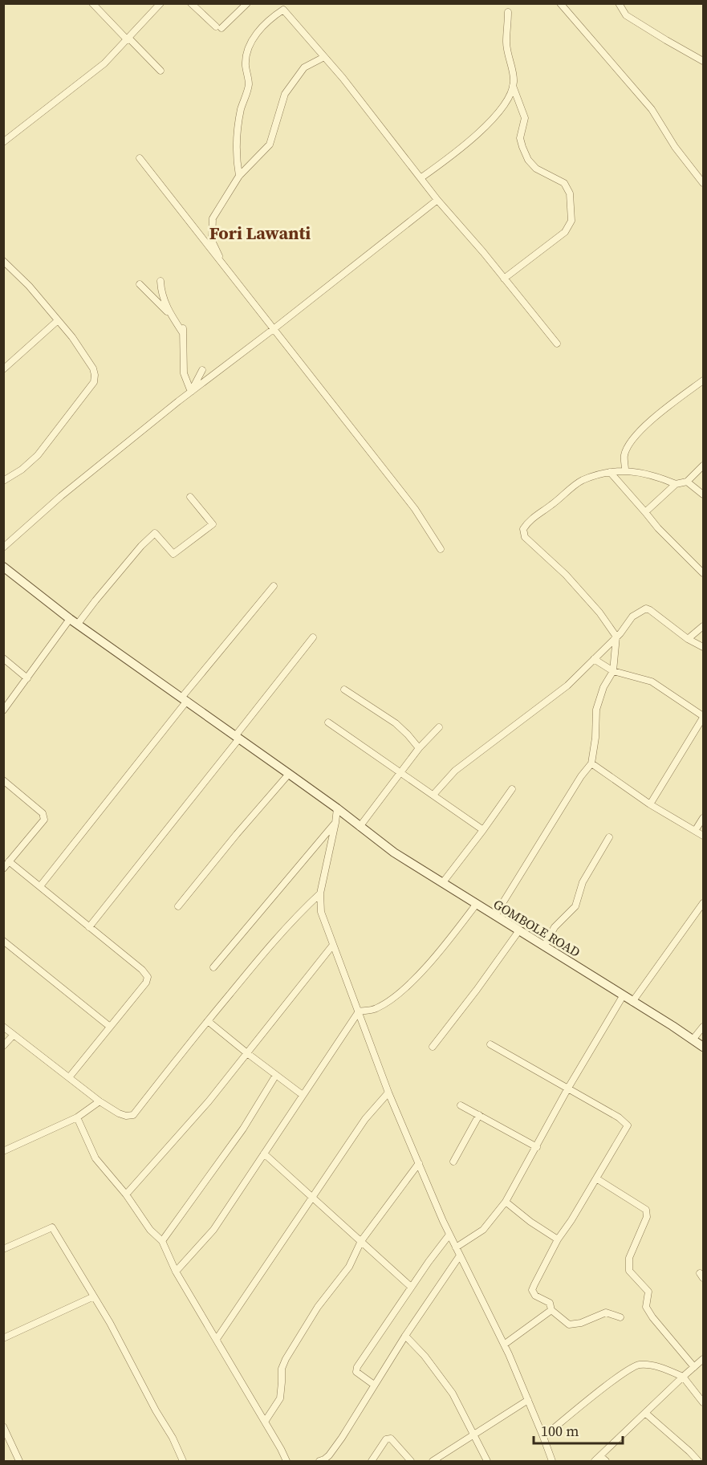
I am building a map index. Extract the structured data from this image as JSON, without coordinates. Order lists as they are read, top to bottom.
{
  "streets": {
    "street": ["GOMBOLE ROAD"]
  },
  "districts": ["Fori Lawanti"],
  "scale_bar": "100 m"
}
